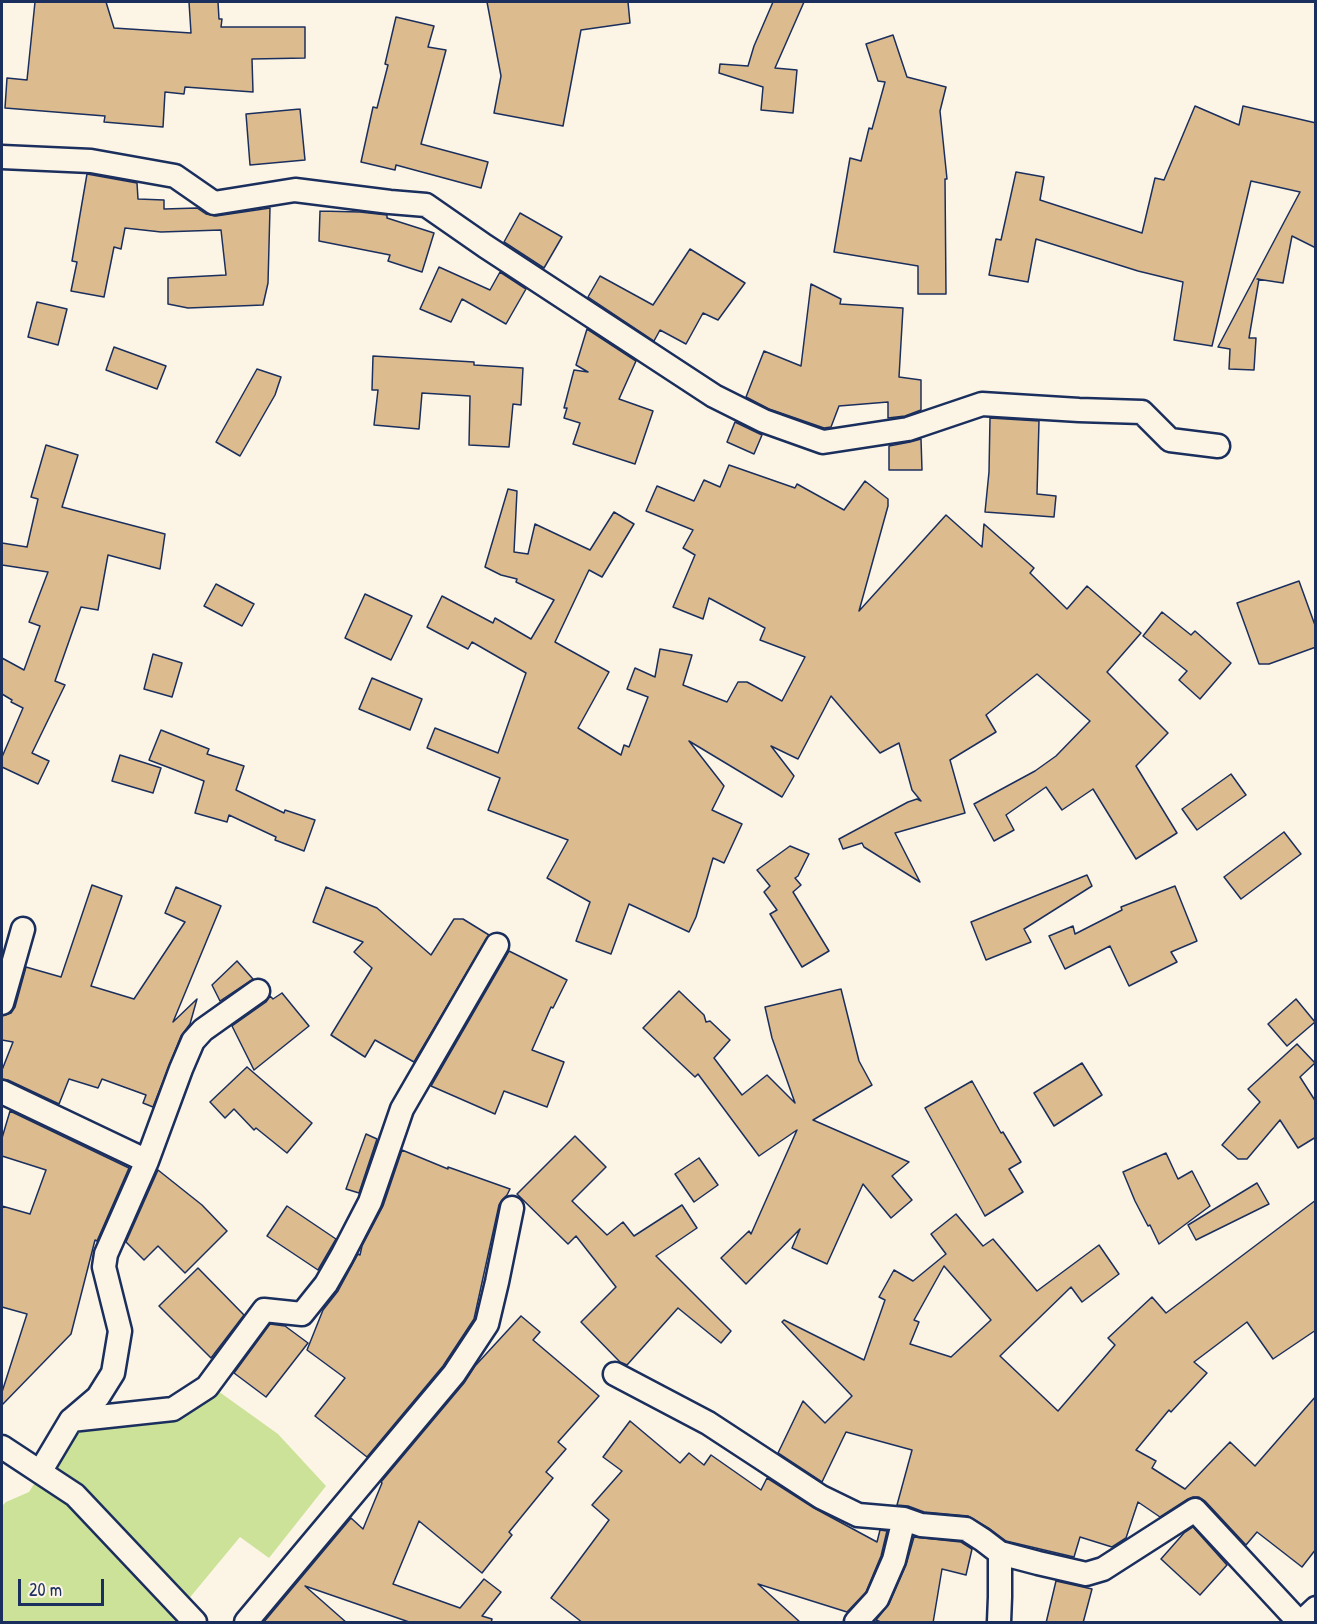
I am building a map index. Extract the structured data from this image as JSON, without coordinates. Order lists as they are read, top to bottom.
{
  "scale_bar": "20 m"
}
